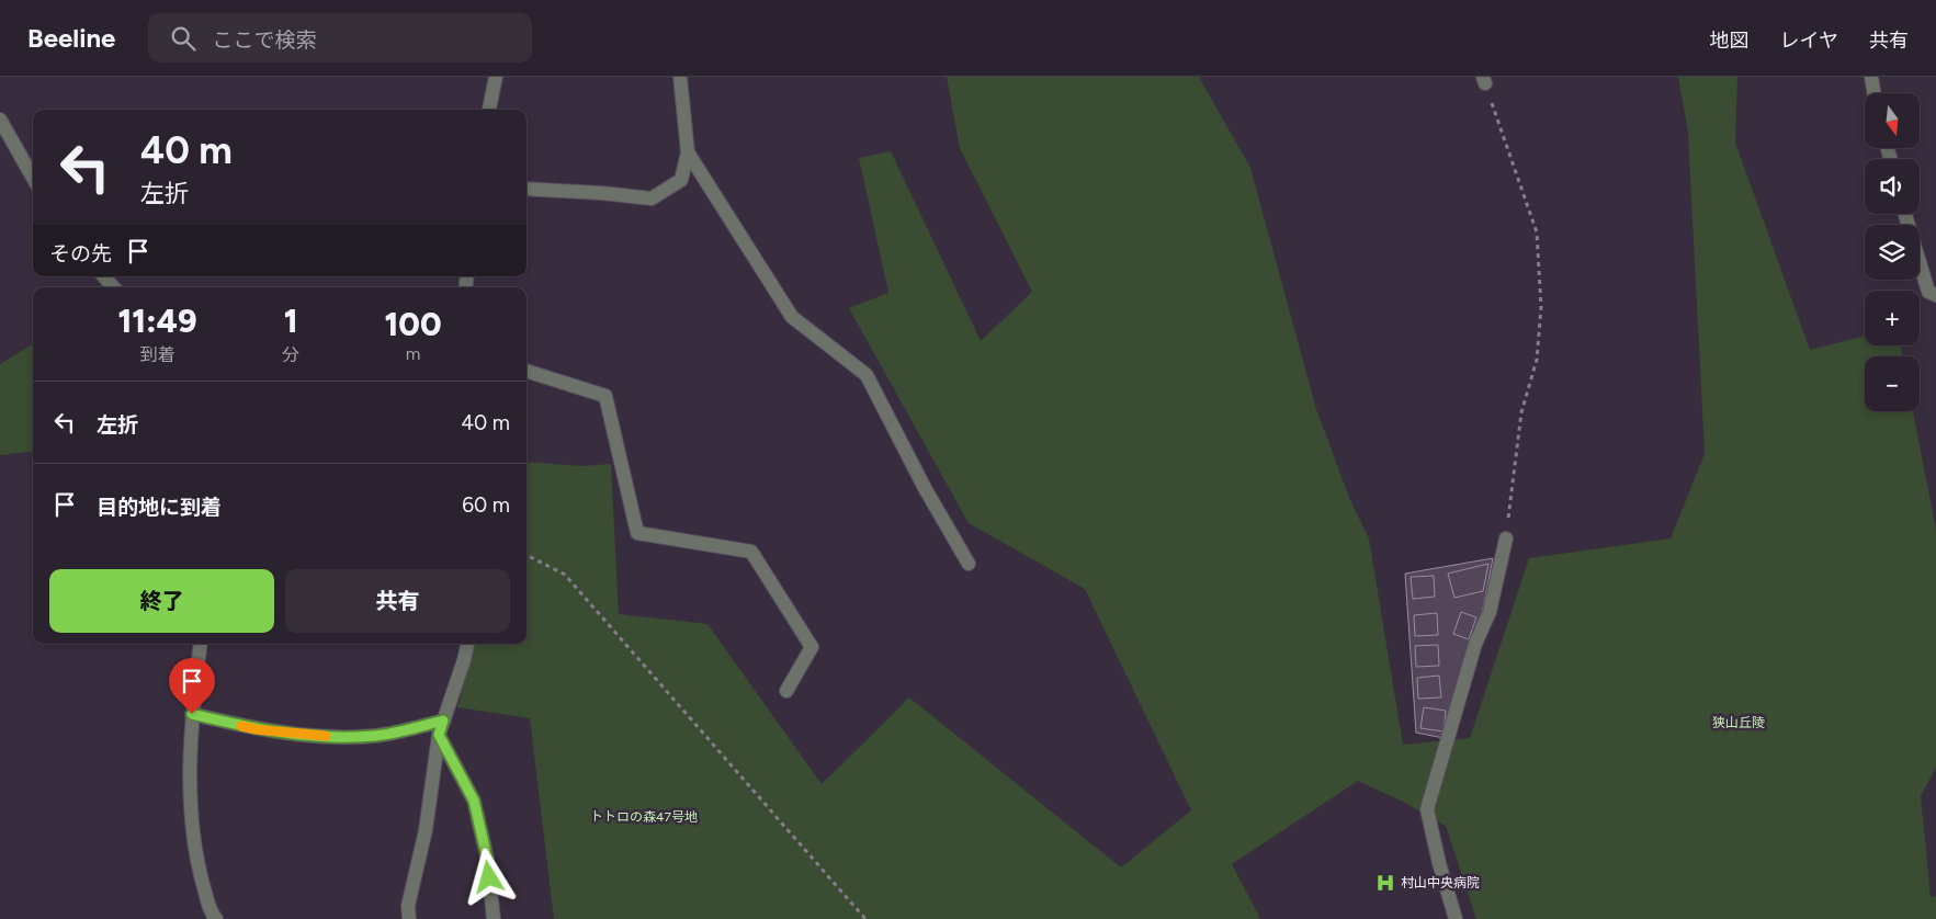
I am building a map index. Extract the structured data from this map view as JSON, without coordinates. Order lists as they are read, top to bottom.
{
  "parks": ["狭山丘陵", "トトロの森47号地"],
  "places": {
    "hospital": ["村山中央病院"]
  },
  "north": "bottom",
  "page": {
    "header": "Beeline",
    "search": "ここで検索",
    "nav": ["地図", "レイヤ", "共有"],
    "map_buttons": ["+", "−"],
    "turn": ["40 m", "左折"],
    "then": "その先",
    "eta": [
      "11:49",
      "到着",
      "1",
      "分",
      "100",
      "m"
    ],
    "list": [
      {
        "name": "左折",
        "value": "40 m"
      },
      {
        "name": "目的地に到着",
        "value": "60 m"
      }
    ],
    "buttons": ["終了", "共有"]
  }
}
